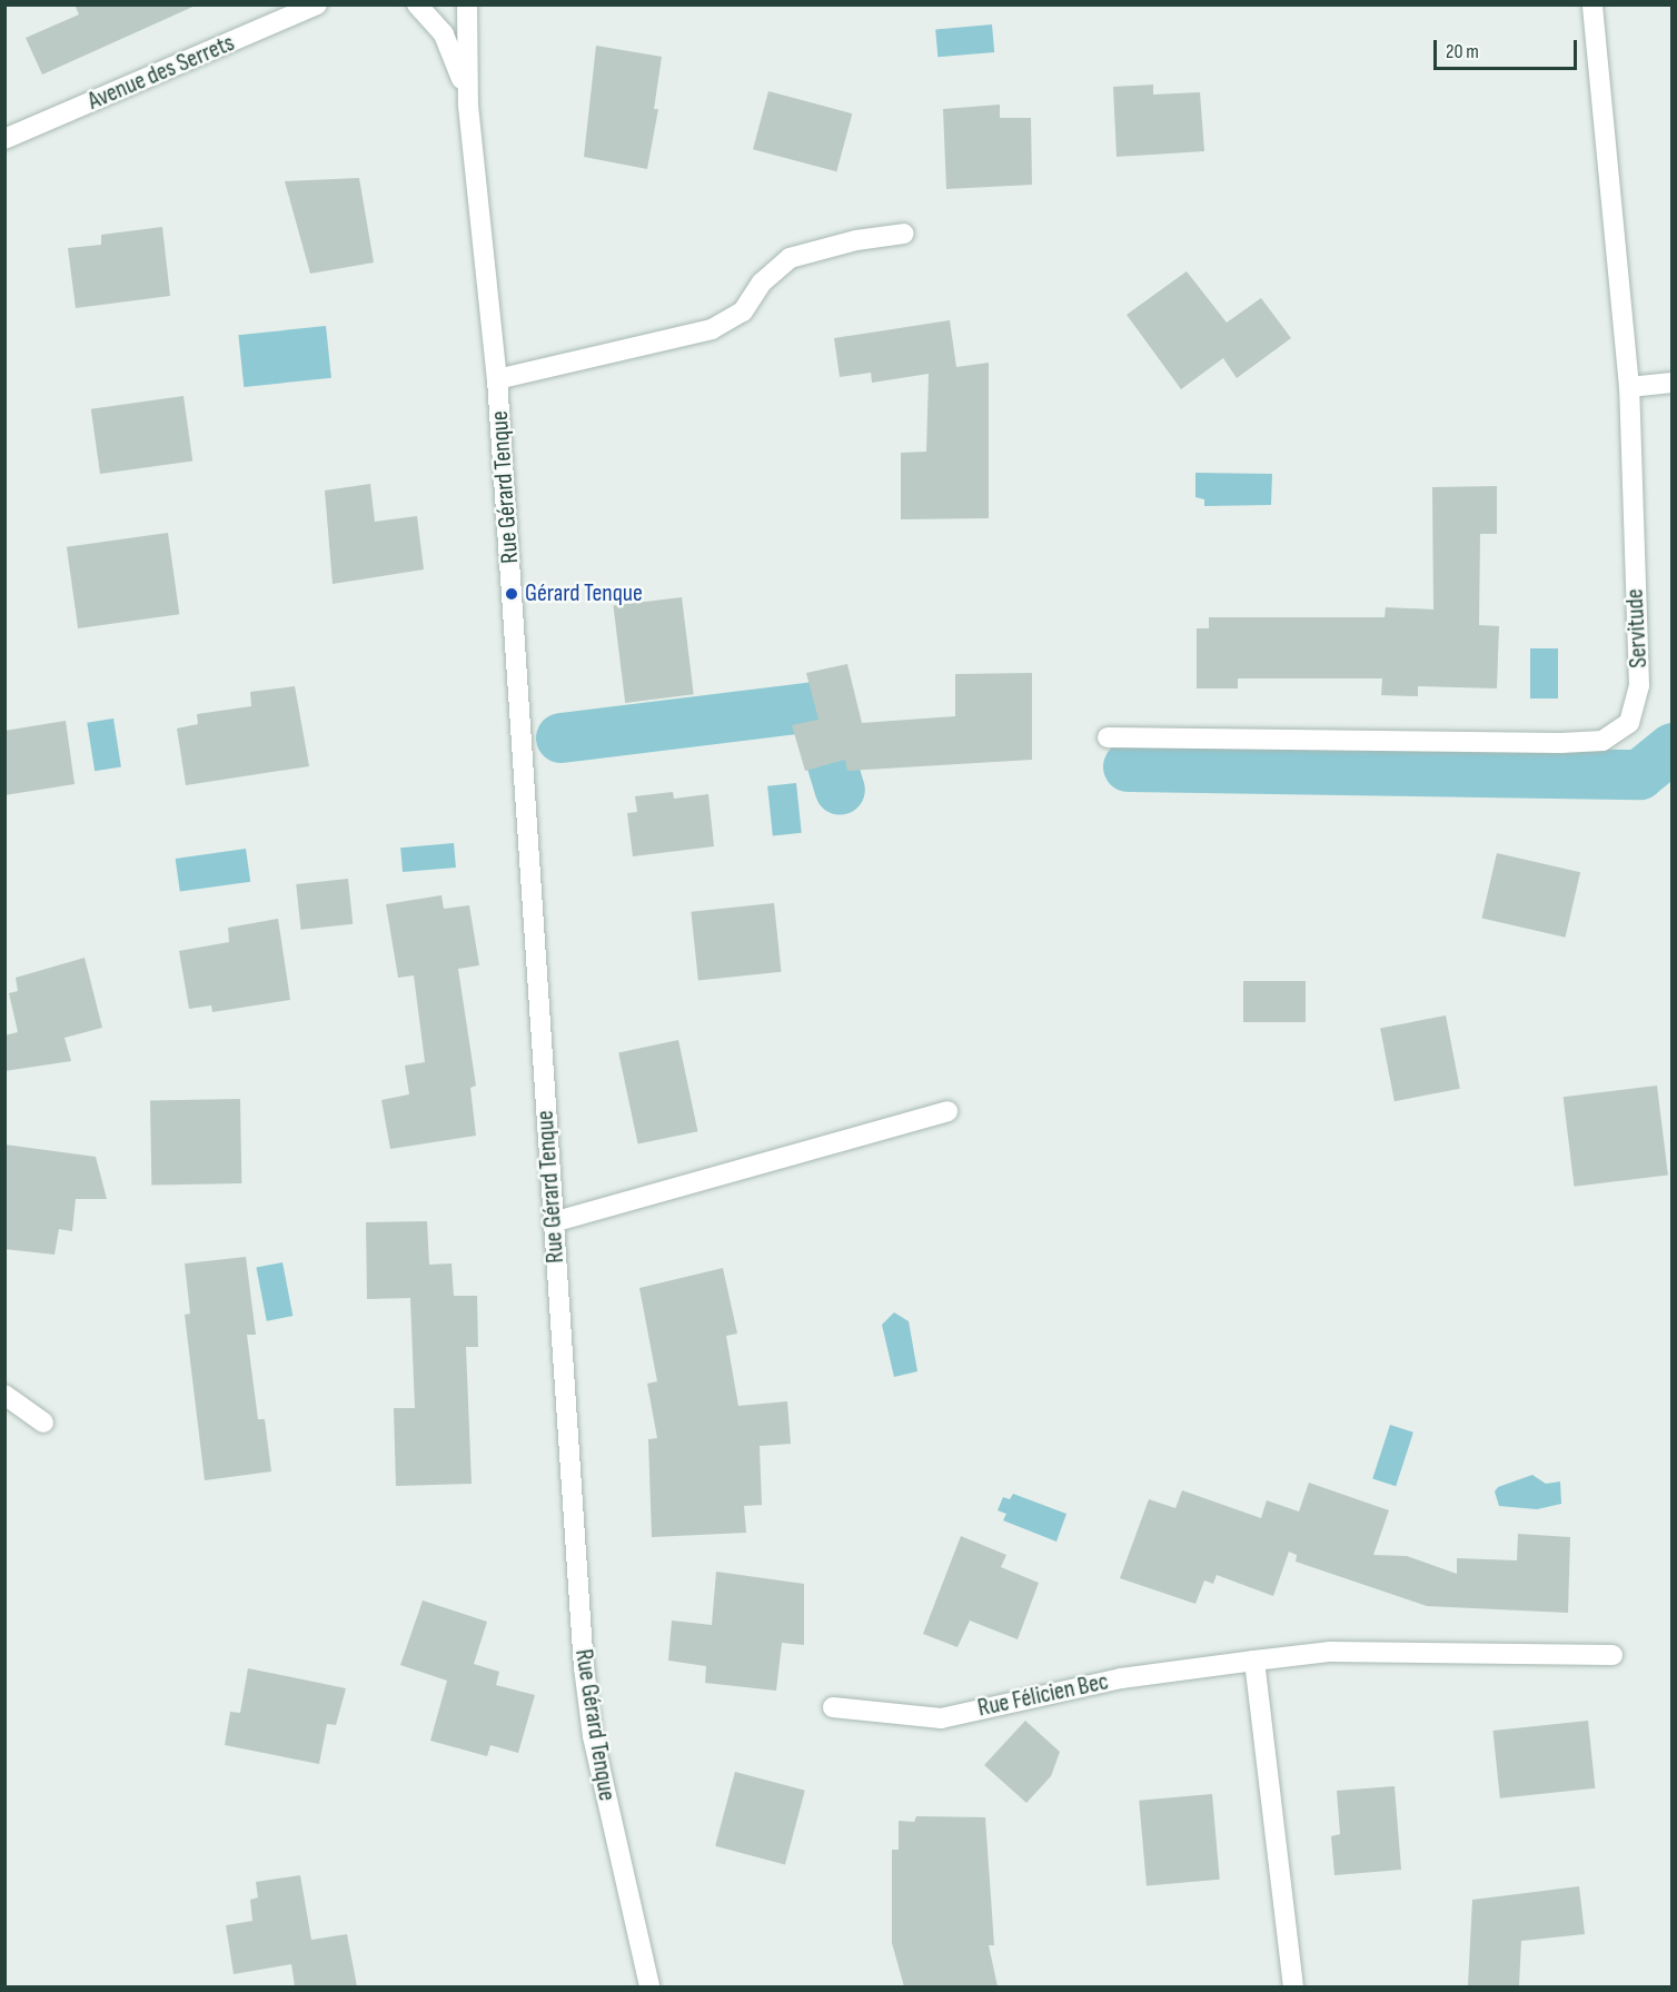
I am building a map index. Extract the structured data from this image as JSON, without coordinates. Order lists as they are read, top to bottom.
{
  "streets": {
    "street": [
      "Avenue des Serrets",
      "Rue Gérard Tenque",
      "Servitude",
      "Rue Félicien Bec"
    ]
  },
  "places": ["Gérard Tenque"],
  "scale_bar": "20 m"
}
